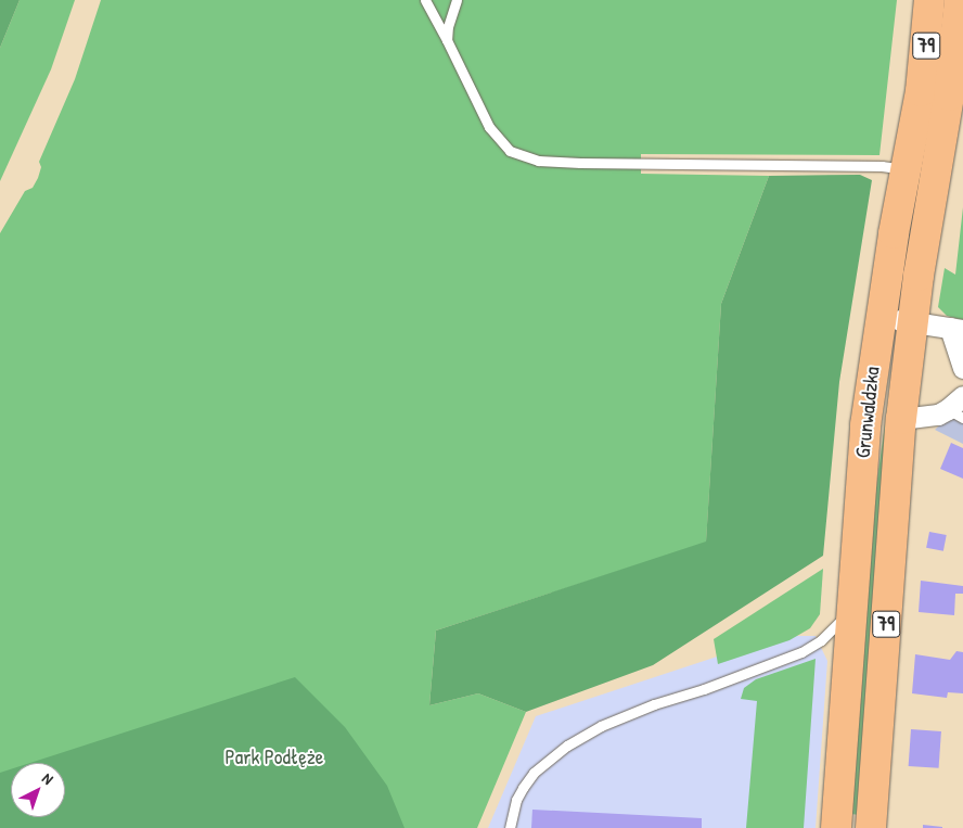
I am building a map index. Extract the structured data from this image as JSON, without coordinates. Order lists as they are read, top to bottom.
{
  "streets": {
    "main road": ["79", "Grunwaldzka"]
  },
  "parks": ["Park Podłęże"],
  "north": "top right"
}
